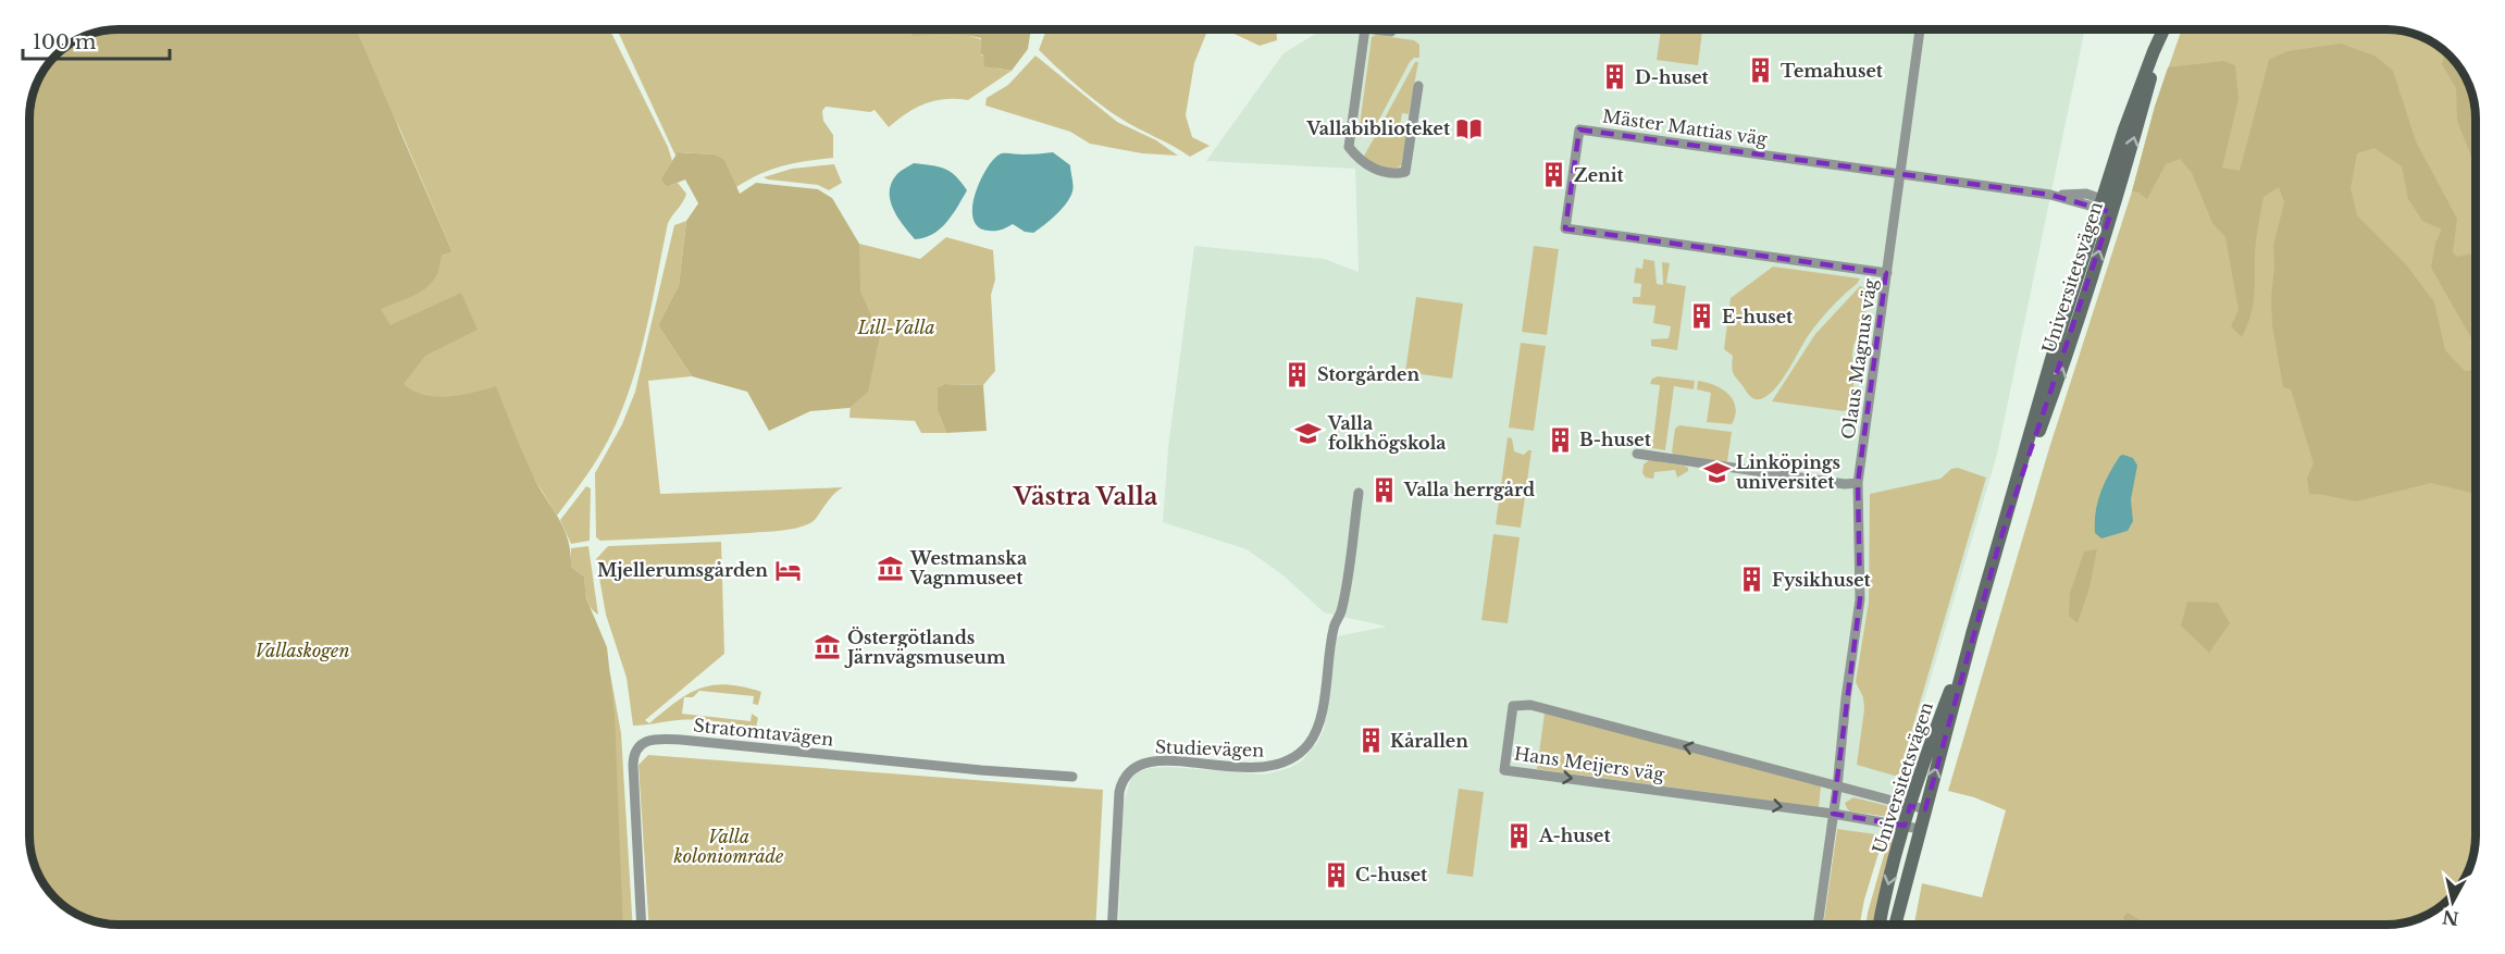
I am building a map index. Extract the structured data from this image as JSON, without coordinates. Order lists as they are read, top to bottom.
{
  "streets": {
    "main road": ["Universitetsvägen"],
    "street": [
      "Mäster Mattias väg",
      "Olaus Magnus väg",
      "Stratomtavägen",
      "Studievägen",
      "Hans Meijers väg"
    ]
  },
  "crossings": [
    ["Mäster Mattias väg", "Universitetsvägen"],
    ["Mäster Mattias väg", "Olaus Magnus väg"],
    ["Universitetsvägen", "Hans Meijers väg"],
    ["Olaus Magnus väg", "Hans Meijers väg"]
  ],
  "districts": ["Västra Valla"],
  "parks": ["Lill-Valla", "Vallaskogen", "Valla koloniområde"],
  "places": {
    "building": [
      "Temahuset",
      "D-huset",
      "Zenit",
      "E-huset",
      "Storgården",
      "B-huset",
      "Valla herrgård",
      "Fysikhuset",
      "Kårallen",
      "A-huset",
      "C-huset"
    ],
    "library": ["Vallabiblioteket"],
    "school or university": ["Valla folkhögskola", "Linköpings universitet"],
    "museum": ["Westmanska Vagnmuseet", "Östergötlands Järnvägsmuseum"],
    "hotel": ["Mjellerumsgården"]
  },
  "scale_bar": "100 m",
  "north": "bottom"
}
